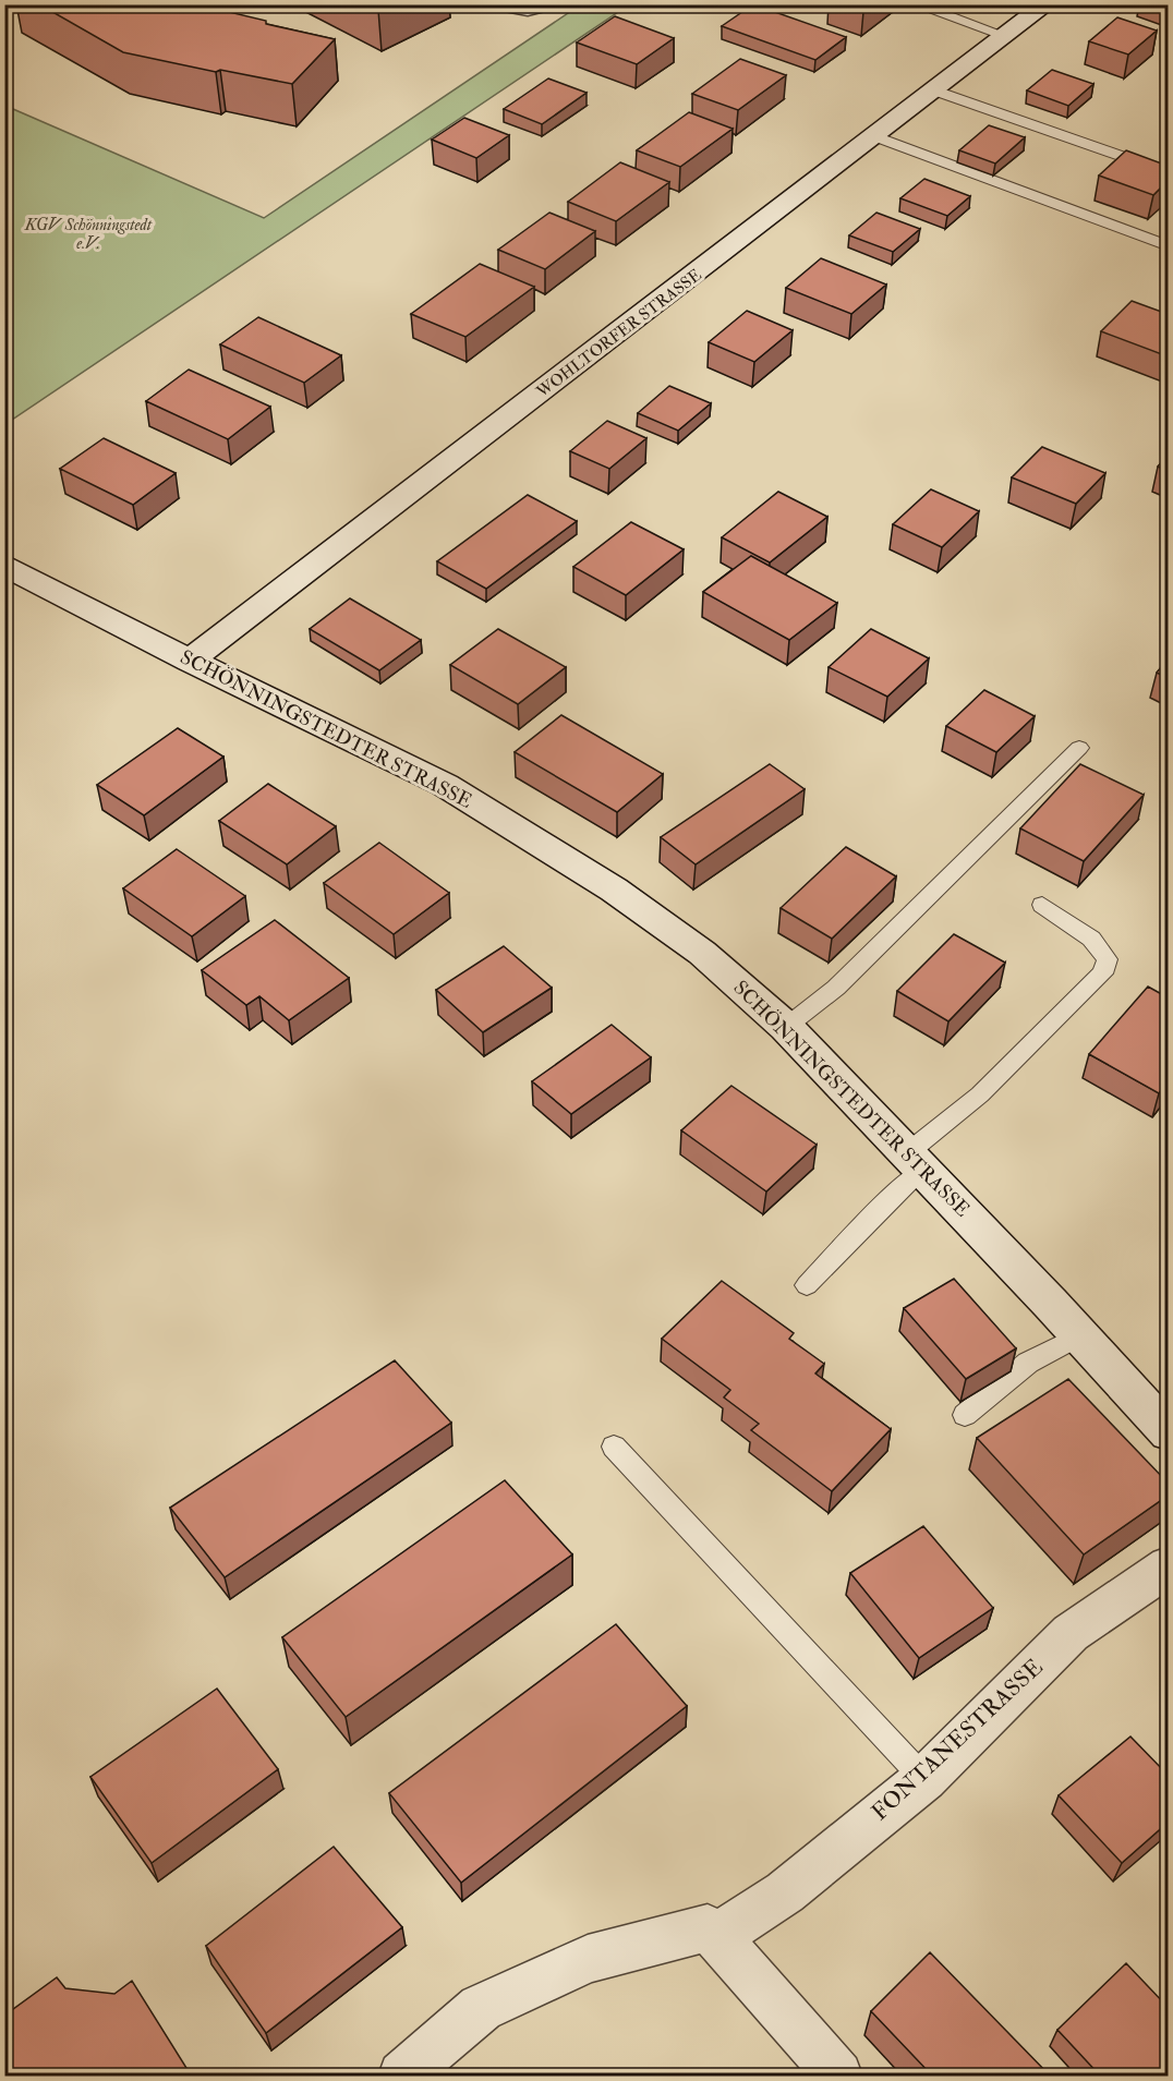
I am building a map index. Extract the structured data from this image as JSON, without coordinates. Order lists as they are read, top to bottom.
{
  "streets": {
    "street": ["WOHLTORFER STRASSE", "SCHÖNNINGSTEDTER STRASSE", "FONTANESTRASSE"]
  },
  "crossings": [
    ["WOHLTORFER STRASSE", "SCHÖNNINGSTEDTER STRASSE"]
  ],
  "parks": ["KGV Schönningstedt e.V."]
}
